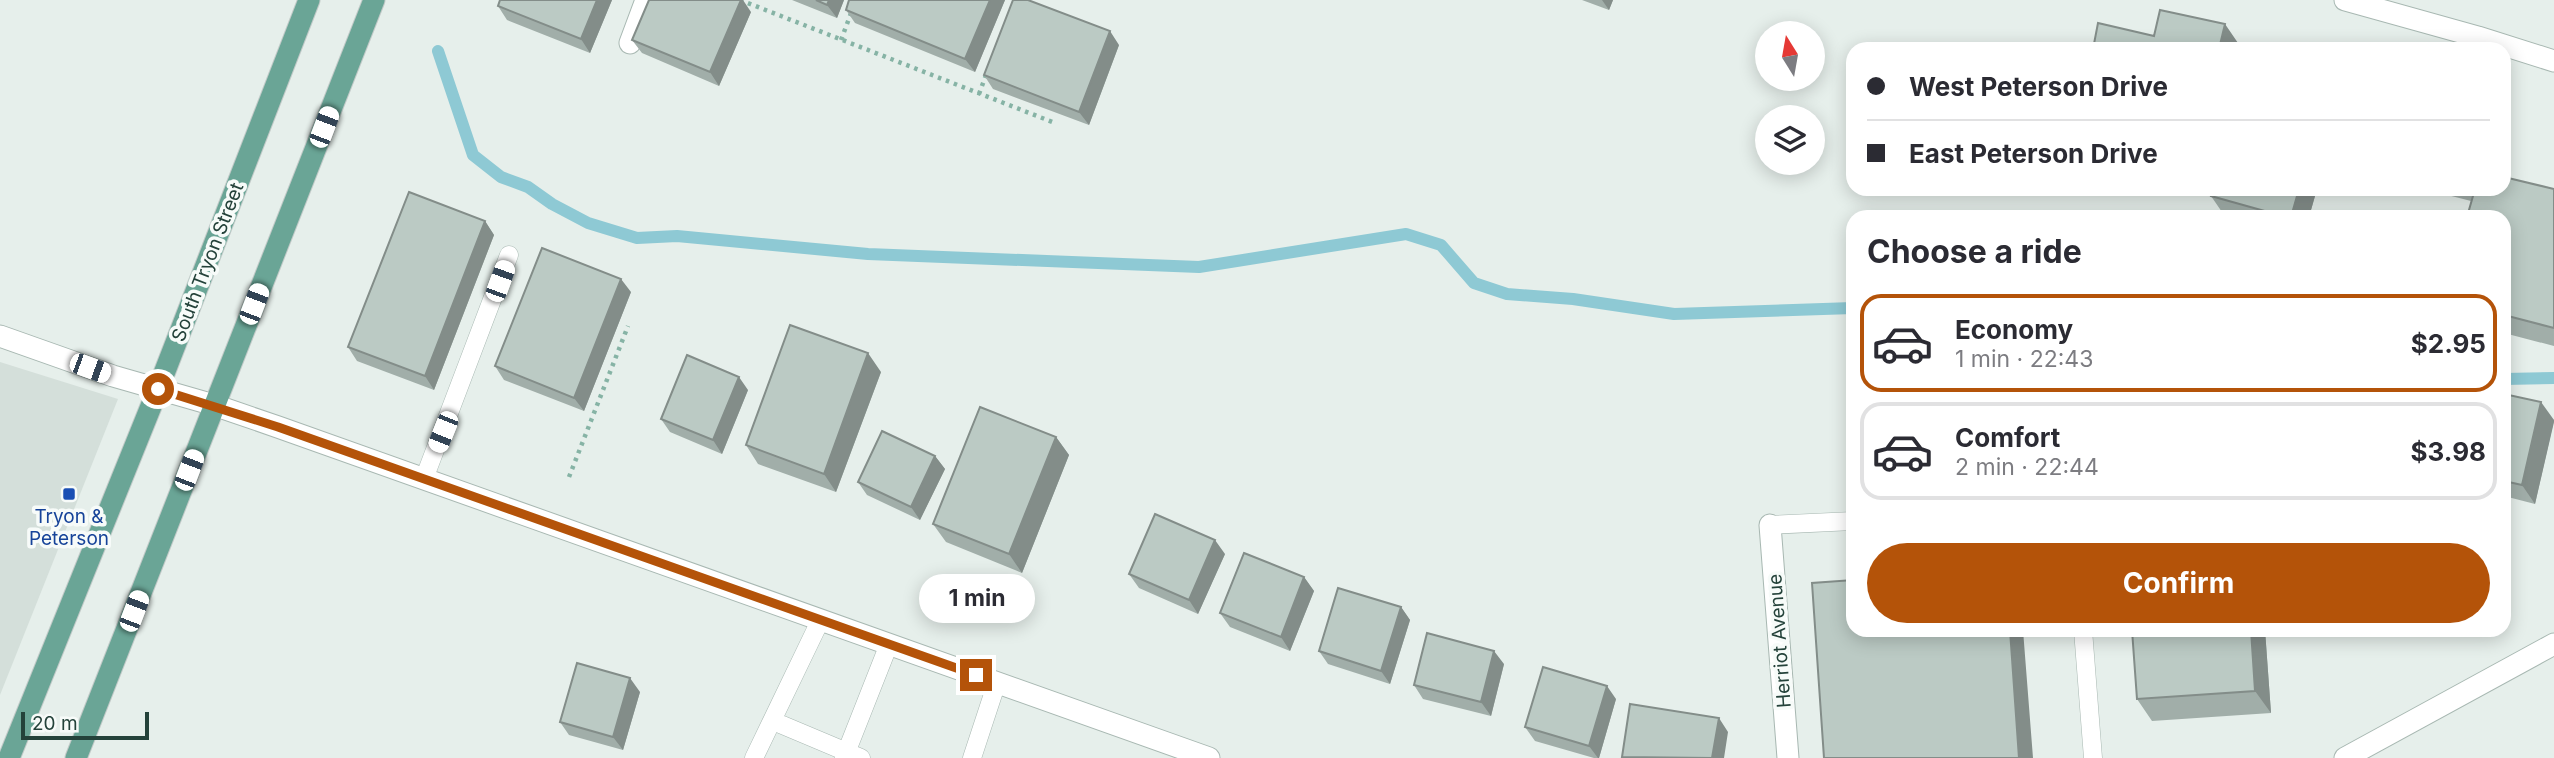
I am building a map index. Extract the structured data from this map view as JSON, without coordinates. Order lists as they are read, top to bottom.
{
  "streets": {
    "main road": ["South Tryon Street"],
    "street": ["Herriot Avenue"]
  },
  "places": {
    "transit": ["Tryon & Peterson"]
  },
  "scale_bar": "20 m",
  "north": "top",
  "page": {
    "banner": ["West Peterson Drive", "East Peterson Drive"],
    "heading": "Choose a ride",
    "list": [
      {
        "name": "Economy",
        "note": "1 min · 22:43",
        "value": "$2.95"
      },
      {
        "name": "Comfort",
        "note": "2 min · 22:44",
        "value": "$3.98"
      }
    ],
    "buttons": "Confirm",
    "bubble": "1 min",
    "scale": "20 m"
  }
}
